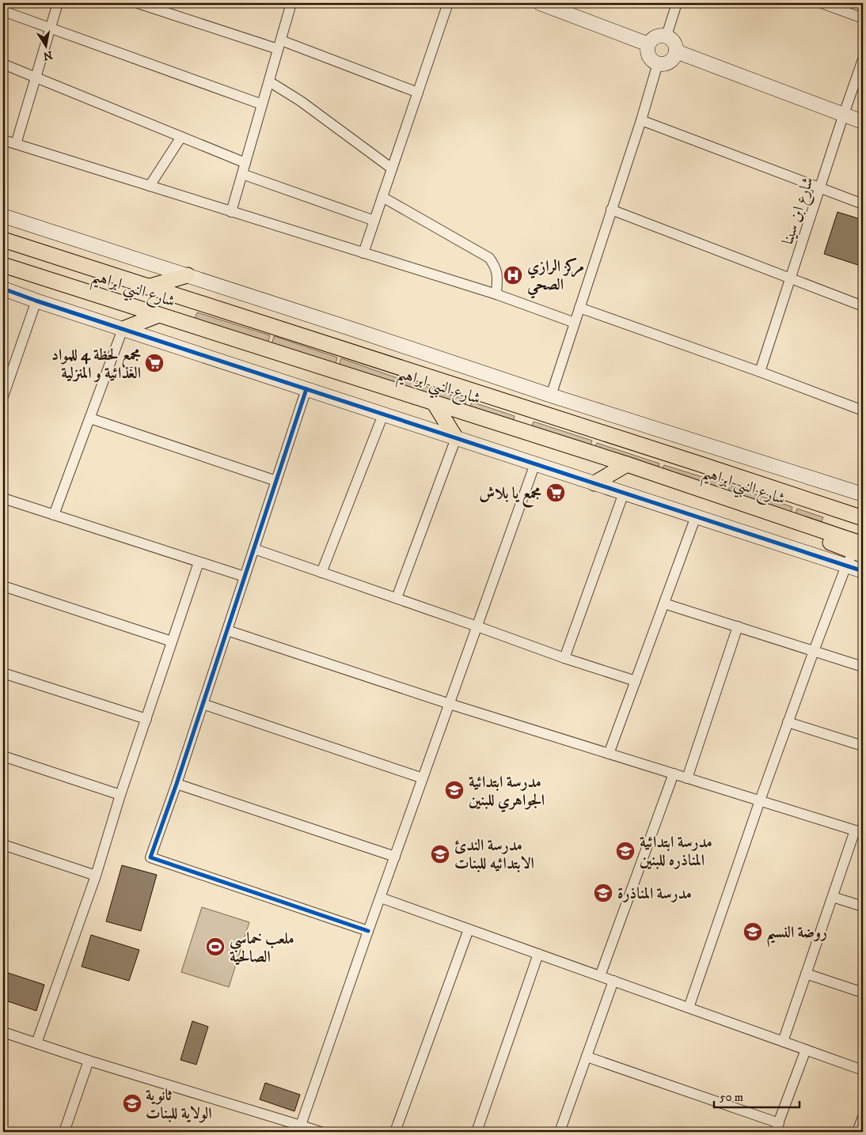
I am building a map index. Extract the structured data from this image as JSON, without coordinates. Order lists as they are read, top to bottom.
{
  "streets": {
    "main road": ["شارع النبي ابراهيم"],
    "street": ["شارع ابن سينا"]
  },
  "places": {
    "hospital": ["مركز الرازي الصحي"],
    "supermarket": ["مجمع لحظة 4 للمواد الغذائية و المنزلية", "مجمع يا بلاش"],
    "school or university": [
      "مدرسة ابتدائية الجواهري للبنين",
      "مدرسة ابتدائية المناذره للبنين",
      "مدرسة الندئ الابتدائيه للبنات",
      "مدرسة المناذرة",
      "روضة النسيم",
      "ثانوية الولاية للبنات"
    ],
    "sports": ["ملعب خماسي الصالحية"]
  },
  "scale_bar": "50 m",
  "north": "bottom"
}
